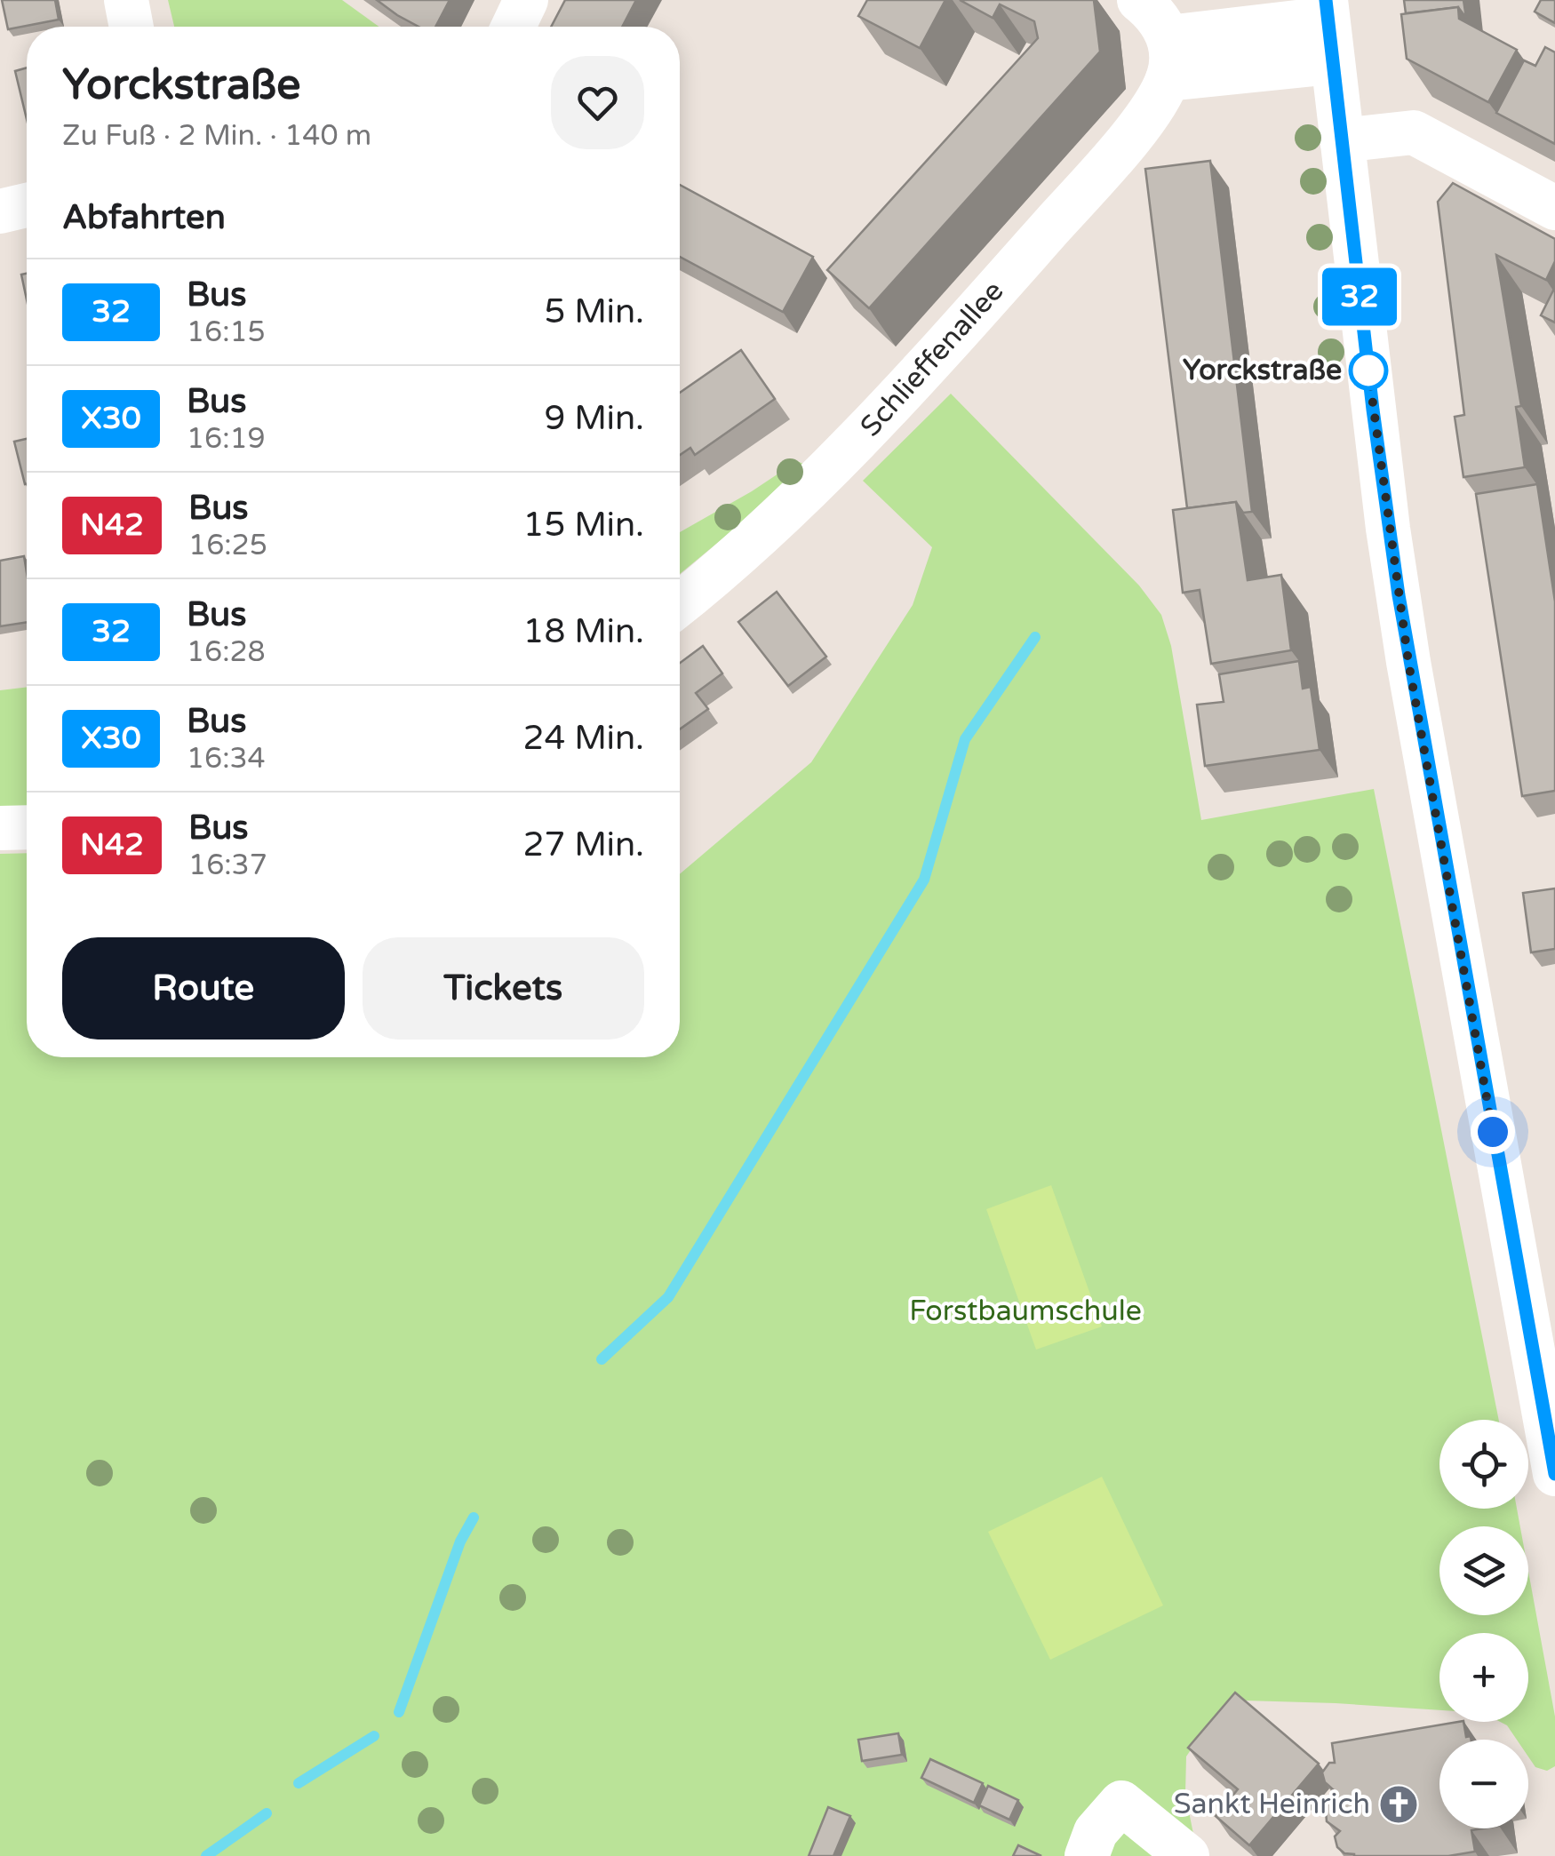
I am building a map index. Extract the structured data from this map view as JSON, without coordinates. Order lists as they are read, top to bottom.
{
  "streets": {
    "street": ["Schlieffenallee"]
  },
  "parks": ["Forstbaumschule"],
  "places": {
    "other": ["Yorckstraße"],
    "church": ["Sankt Heinrich"]
  },
  "lines": ["bus line 32"],
  "page": {
    "on_map": "32",
    "heading": [
      ["Yorckstraße", "Zu Fuß · 2 Min. · 140 m"],
      "Abfahrten"
    ],
    "list": [
      {
        "mark": "32",
        "name": "Bus",
        "note": "16:15",
        "value": "5 Min."
      },
      {
        "mark": "X30",
        "name": "Bus",
        "note": "16:19",
        "value": "9 Min."
      },
      {
        "mark": "N42",
        "name": "Bus",
        "note": "16:25",
        "value": "15 Min."
      },
      {
        "mark": "32",
        "name": "Bus",
        "note": "16:28",
        "value": "18 Min."
      },
      {
        "mark": "X30",
        "name": "Bus",
        "note": "16:34",
        "value": "24 Min."
      },
      {
        "mark": "N42",
        "name": "Bus",
        "note": "16:37",
        "value": "27 Min."
      }
    ],
    "buttons": ["Route", "Tickets"],
    "map_buttons": ["+", "−"]
  }
}
